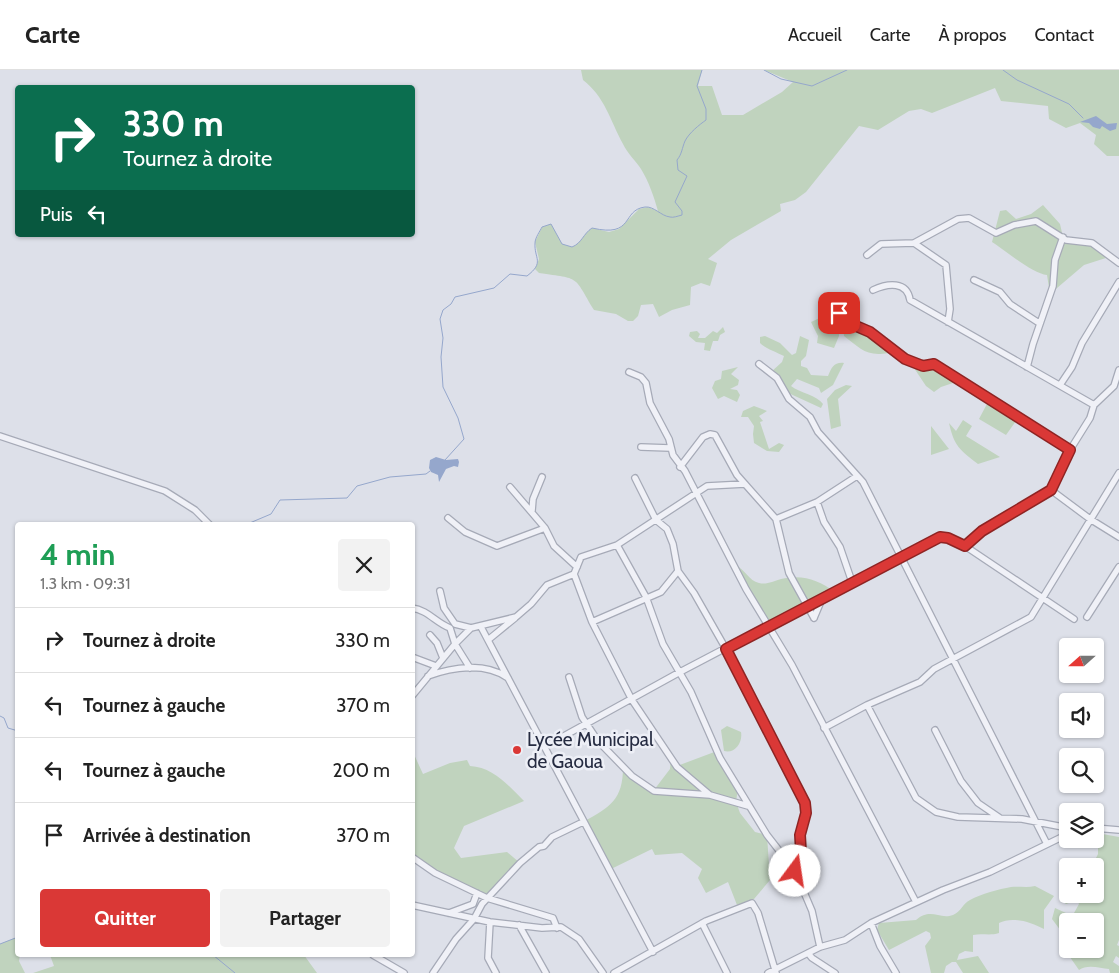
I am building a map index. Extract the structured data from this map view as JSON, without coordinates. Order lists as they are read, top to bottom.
{
  "places": ["Lycée Municipal de Gaoua"],
  "north": "left",
  "page": {
    "header": "Carte",
    "nav": [
      "Accueil",
      "Carte",
      "À propos",
      "Contact"
    ],
    "turn": ["330 m", "Tournez à droite"],
    "then": "Puis",
    "heading": ["4 min", "1.3 km · 09:31"],
    "list": [
      {
        "name": "Tournez à droite",
        "value": "330 m"
      },
      {
        "name": "Tournez à gauche",
        "value": "370 m"
      },
      {
        "name": "Tournez à gauche",
        "value": "200 m"
      },
      {
        "name": "Arrivée à destination",
        "value": "370 m"
      }
    ],
    "map_buttons": ["+", "−"],
    "buttons": ["Quitter", "Partager"]
  }
}
